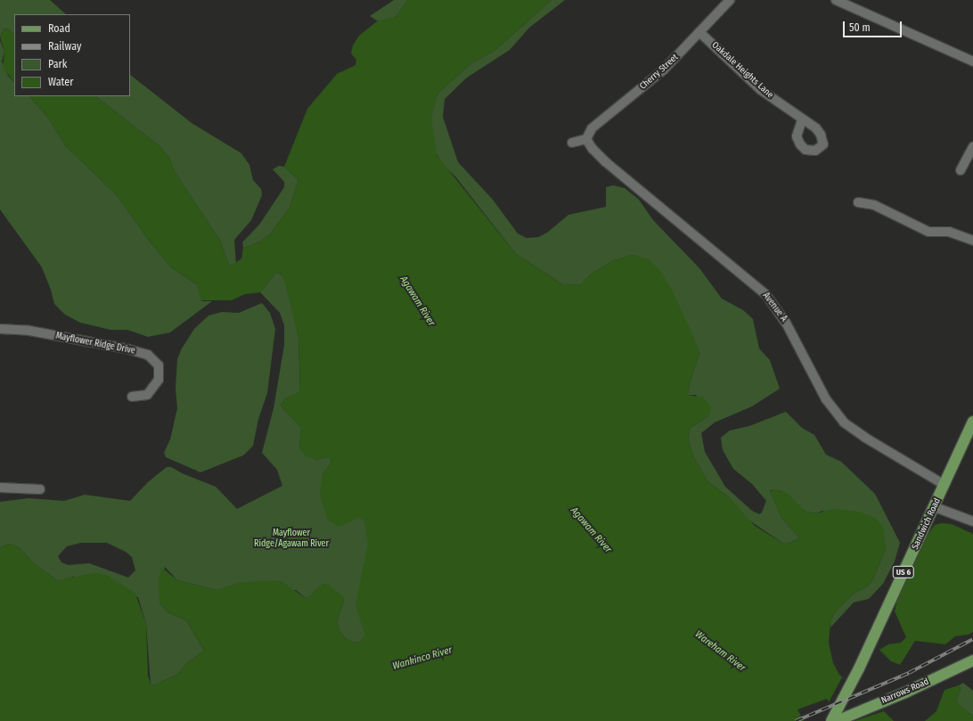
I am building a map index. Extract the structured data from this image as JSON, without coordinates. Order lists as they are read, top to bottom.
{
  "streets": {
    "main road": ["Sandwich Road", "US 6", "Narrows Road"],
    "street": [
      "Oakdale Heights Lane",
      "Cherry Street",
      "Avenue A",
      "Mayflower Ridge Drive"
    ]
  },
  "crossings": [
    ["Oakdale Heights Lane", "Cherry Street"],
    ["Cherry Street", "Avenue A"],
    ["Avenue A", "Sandwich Road"]
  ],
  "water": ["Agawam River", "Wareham River", "Wankinco River"],
  "parks": ["Mayflower Ridge/Agawam River"],
  "legend": [
    "Road",
    "Railway",
    "Park",
    "Water"
  ],
  "scale_bar": "50 m"
}
